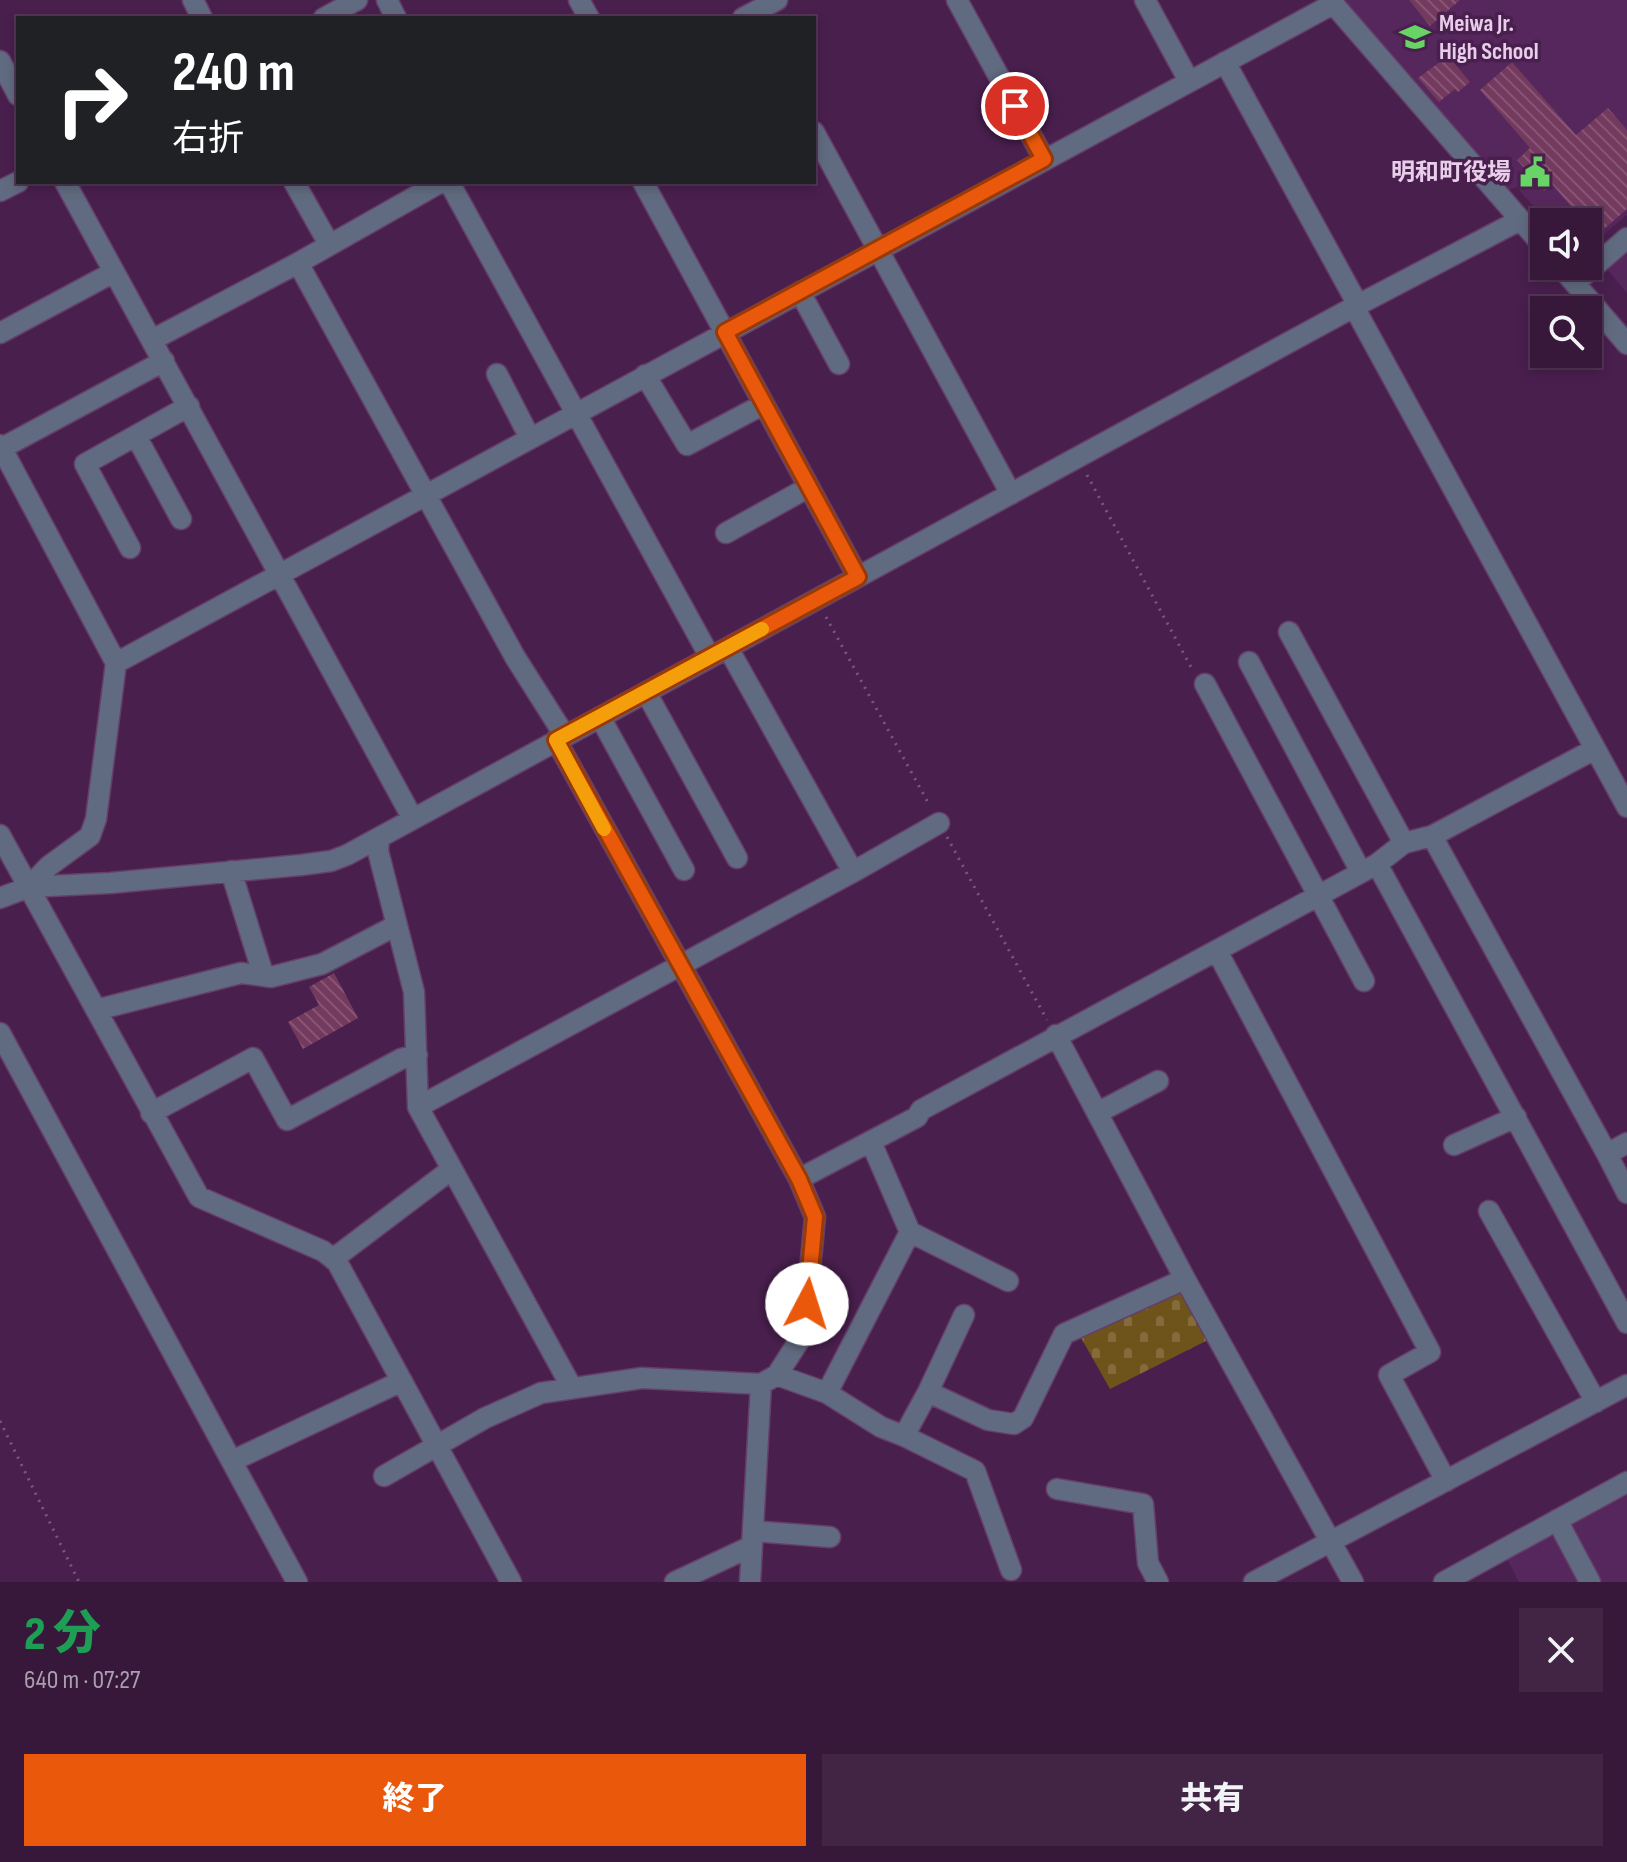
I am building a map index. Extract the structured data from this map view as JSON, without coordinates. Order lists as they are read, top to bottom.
{
  "places": {
    "school or university": ["Meiwa Jr. High School"],
    "public building": ["明和町役場"]
  },
  "page": {
    "turn": ["240 m", "右折"],
    "heading": ["2 分", "640 m · 07:27"],
    "buttons": ["終了", "共有"]
  }
}
